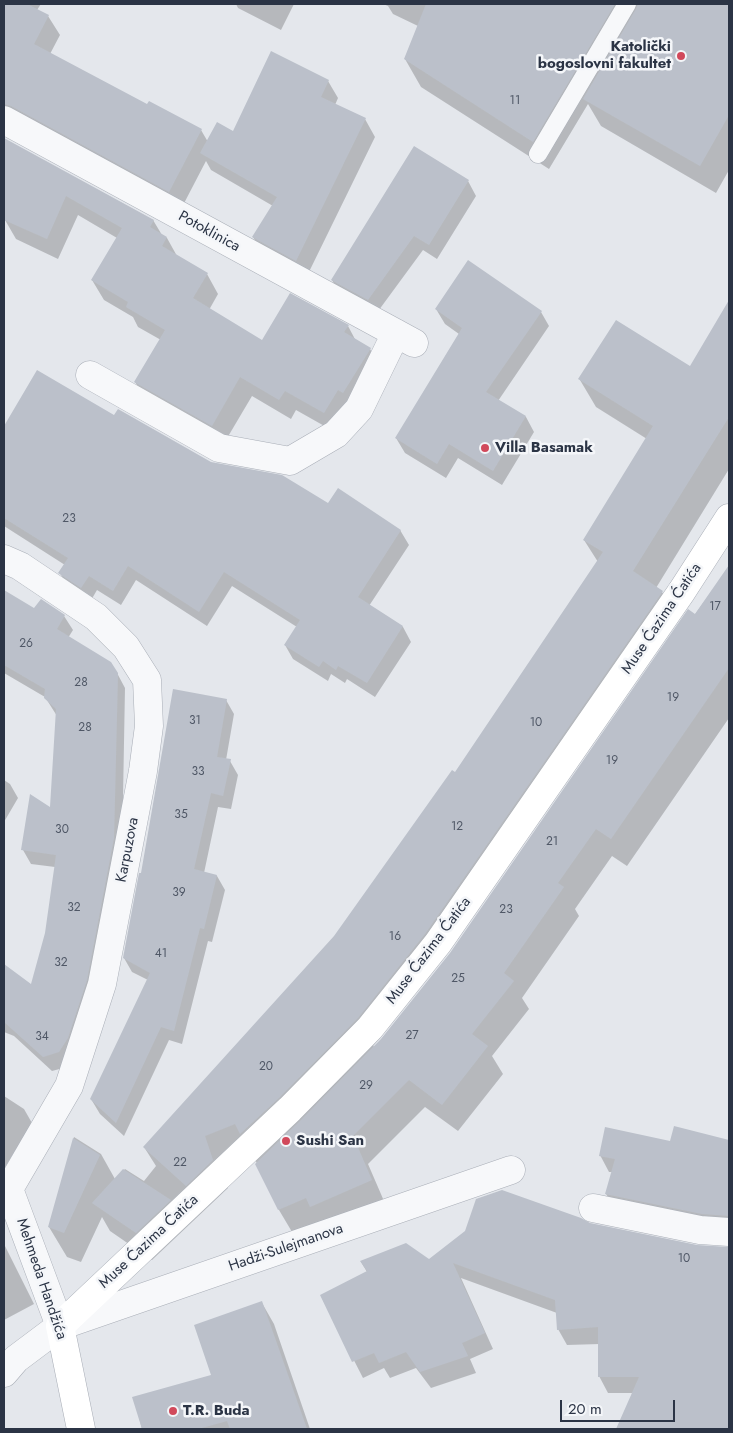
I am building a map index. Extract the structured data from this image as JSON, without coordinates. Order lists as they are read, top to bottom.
{
  "streets": {
    "street": [
      "Potoklinica",
      "Muse Ćazima Ćatića",
      "Karpuzova",
      "Hadži-Sulejmanova",
      "Mehmeda Handžića"
    ]
  },
  "crossings": [
    ["Muse Ćazima Ćatića", "Hadži-Sulejmanova"],
    ["Muse Ćazima Ćatića", "Mehmeda Handžića"],
    ["Karpuzova", "Mehmeda Handžića"],
    ["Hadži-Sulejmanova", "Mehmeda Handžića"]
  ],
  "places": [
    "Katolički bogoslovni fakultet",
    "Villa Basamak",
    "Sushi San",
    "T.R. Buda"
  ],
  "house_numbers": [
    "11",
    "23",
    "17",
    "26",
    "28",
    "19",
    "31",
    "10",
    "28",
    "19",
    "33",
    "35",
    "12",
    "30",
    "21",
    "39",
    "32",
    "23",
    "16",
    "41",
    "32",
    "25",
    "27",
    "34",
    "20",
    "29",
    "22",
    "10"
  ],
  "scale_bar": "20 m"
}
